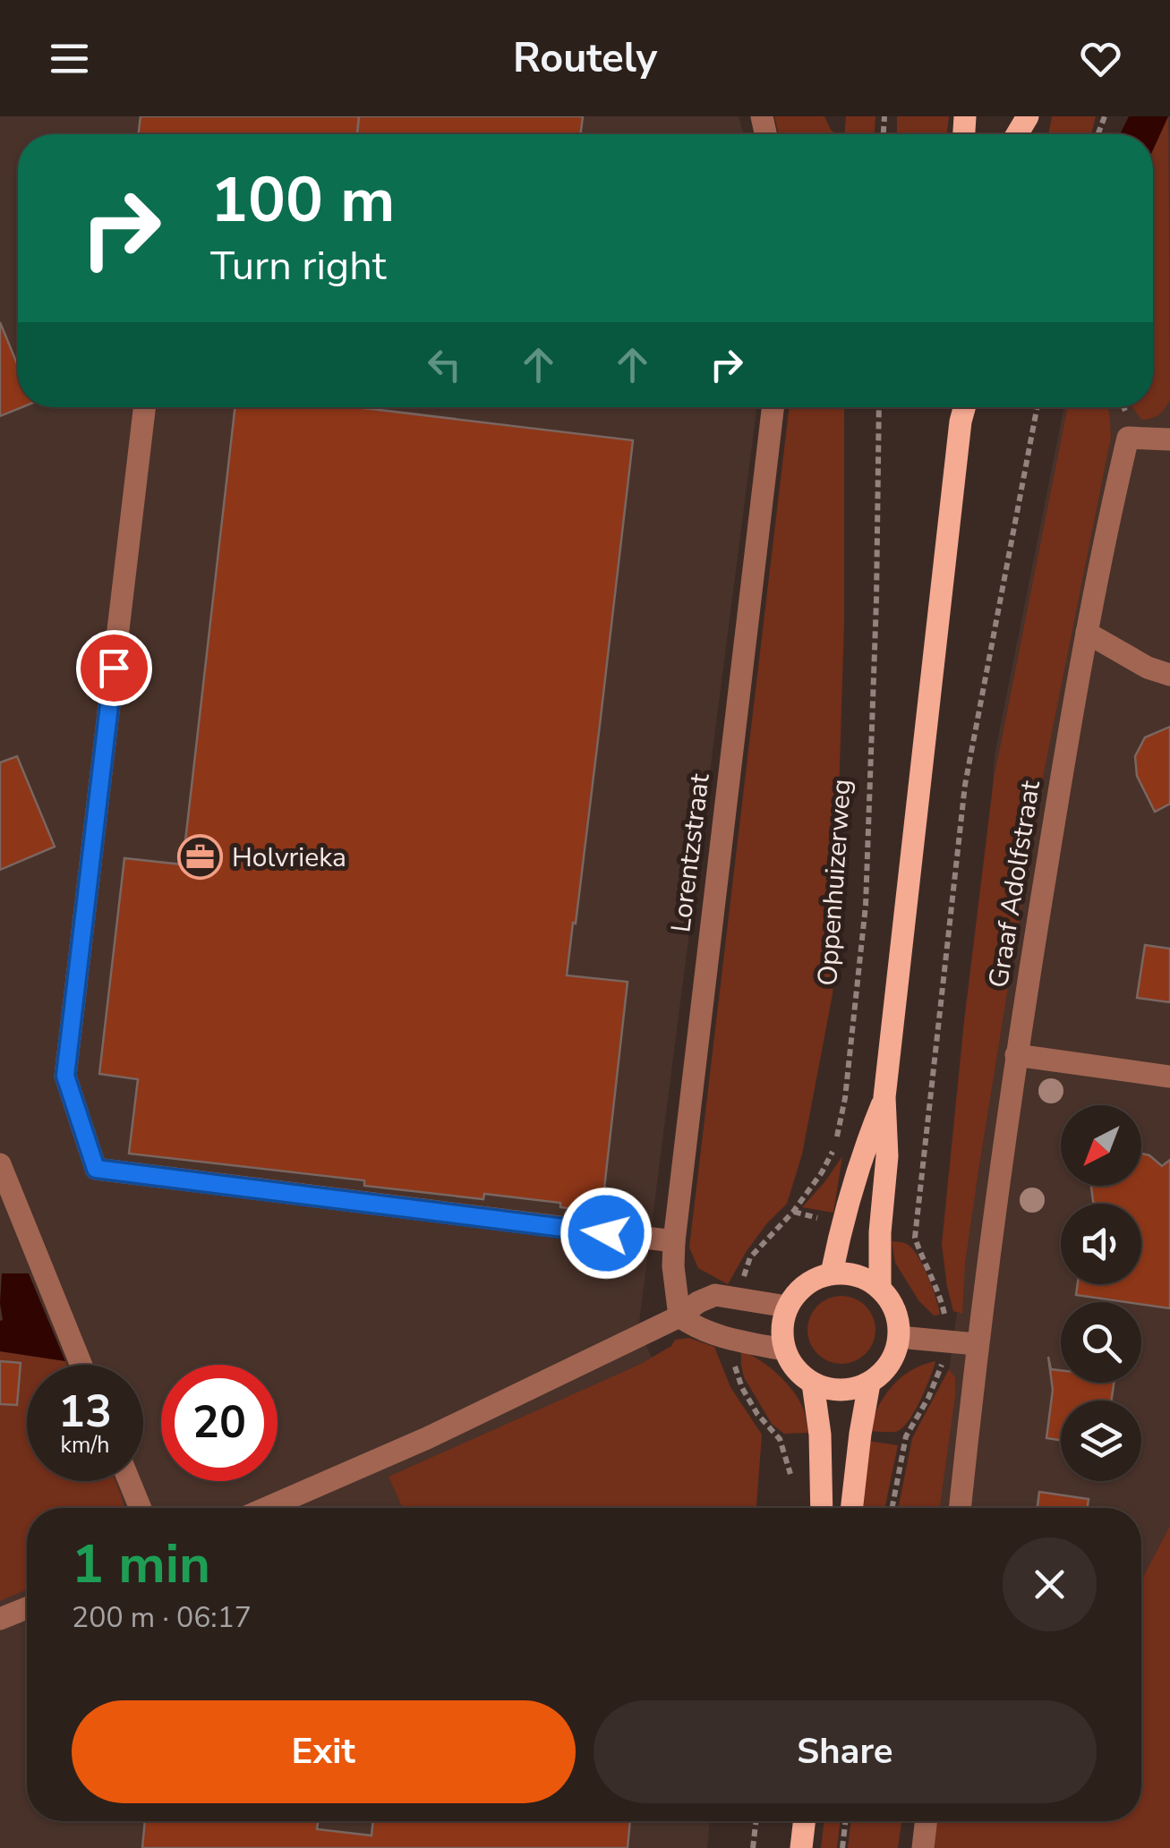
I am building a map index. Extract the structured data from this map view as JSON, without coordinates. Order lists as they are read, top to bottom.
{
  "streets": {
    "street": ["Lorentzstraat", "Graaf Adolfstraat"],
    "path": ["Oppenhuizerweg"]
  },
  "places": {
    "office": ["Holvrieka"]
  },
  "north": "bottom left",
  "page": {
    "header": "Routely",
    "turn": ["100 m", "Turn right"],
    "speed": "13 km/h",
    "limit": "20",
    "heading": ["1 min", "200 m · 06:17"],
    "buttons": ["Exit", "Share"]
  }
}
